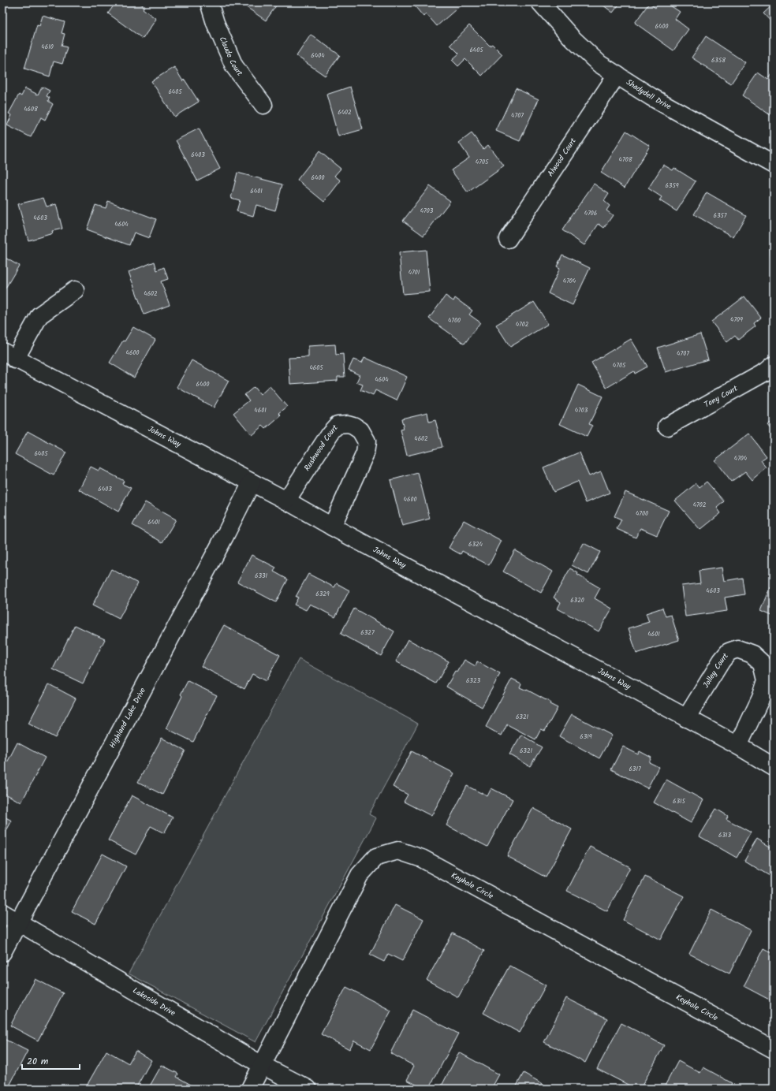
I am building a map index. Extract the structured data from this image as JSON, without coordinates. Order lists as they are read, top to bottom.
{
  "streets": {
    "street": [
      "Claude Court",
      "Shadydell Drive",
      "Alwood Court",
      "Tony Court",
      "Johns Way",
      "Rushwood Court",
      "Jolley Court",
      "Highland Lake Drive",
      "Keyhole Circle",
      "Lakeside Drive"
    ]
  },
  "crossings": [
    ["Shadydell Drive", "Alwood Court"],
    ["Johns Way", "Rushwood Court"],
    ["Johns Way", "Jolley Court"],
    ["Johns Way", "Highland Lake Drive"],
    ["Highland Lake Drive", "Lakeside Drive"],
    ["Keyhole Circle", "Lakeside Drive"]
  ],
  "house_numbers": [
    "6400",
    "4610",
    "6405",
    "6404",
    "6358",
    "6405",
    "4608",
    "6402",
    "4707",
    "6403",
    "4708",
    "4705",
    "6400",
    "6359",
    "6401",
    "4703",
    "4706",
    "6357",
    "4603",
    "4604",
    "4701",
    "4704",
    "4602",
    "4709",
    "4700",
    "4702",
    "4600",
    "4707",
    "4705",
    "4605",
    "4604",
    "6400",
    "4601",
    "4703",
    "4602",
    "6405",
    "4704",
    "6403",
    "4600",
    "4702",
    "4700",
    "6401",
    "6324",
    "6331",
    "4603",
    "6329",
    "6320",
    "6327",
    "4601",
    "6323",
    "6321",
    "6319",
    "6321",
    "6317",
    "6315",
    "6313"
  ],
  "scale_bar": "20 m"
}
